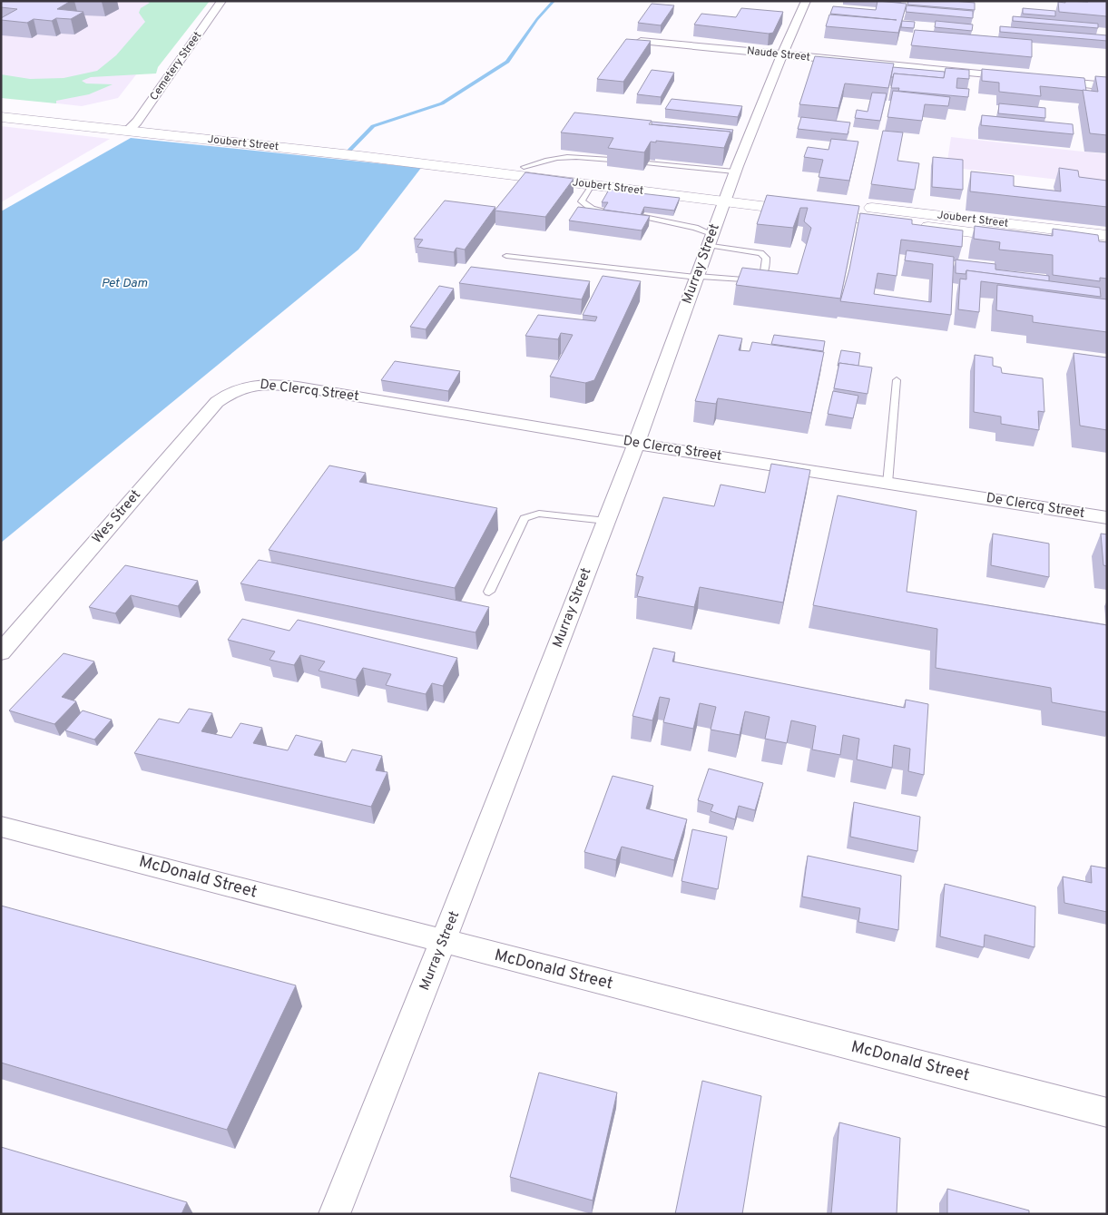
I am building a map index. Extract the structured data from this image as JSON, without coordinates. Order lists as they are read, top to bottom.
{
  "streets": {
    "highway": ["Joubert Street"],
    "street": [
      "Naude Street",
      "Cemetery Street",
      "Murray Street",
      "De Clercq Street",
      "Wes Street",
      "McDonald Street"
    ]
  },
  "crossings": [
    ["Naude Street", "Murray Street"],
    ["Cemetery Street", "Joubert Street"],
    ["Joubert Street", "Murray Street"],
    ["Murray Street", "De Clercq Street"],
    ["Murray Street", "McDonald Street"],
    ["De Clercq Street", "Wes Street"]
  ],
  "water": ["Pet Dam"]
}
